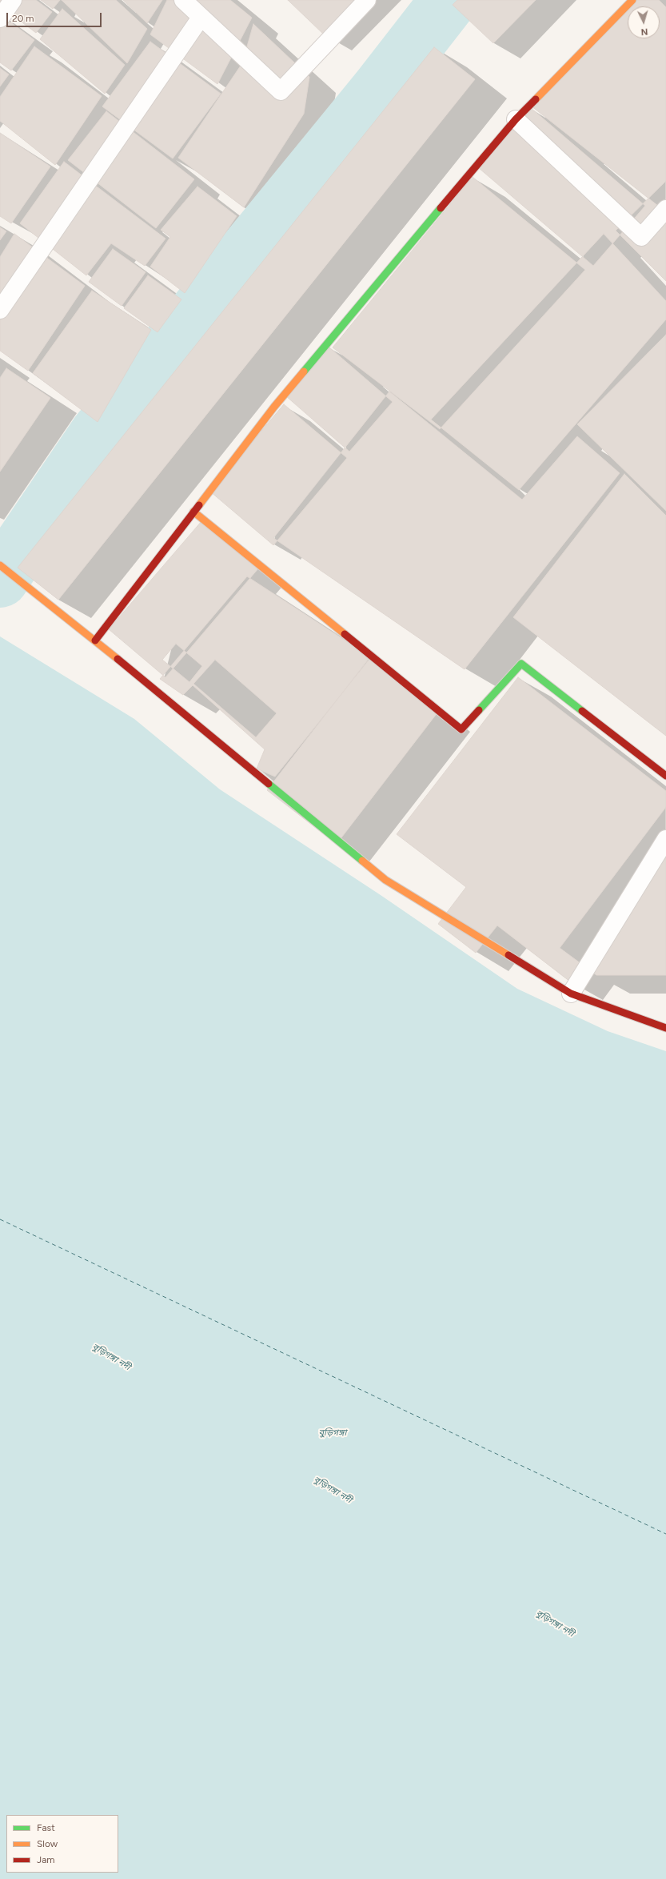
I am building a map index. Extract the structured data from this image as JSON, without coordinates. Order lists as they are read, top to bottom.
{
  "water": ["বুড়িগঙ্গা নদী", "বুড়িগঙ্গা"],
  "legend": ["Fast", "Slow", "Jam"],
  "scale_bar": "20 m",
  "north": "bottom"
}
